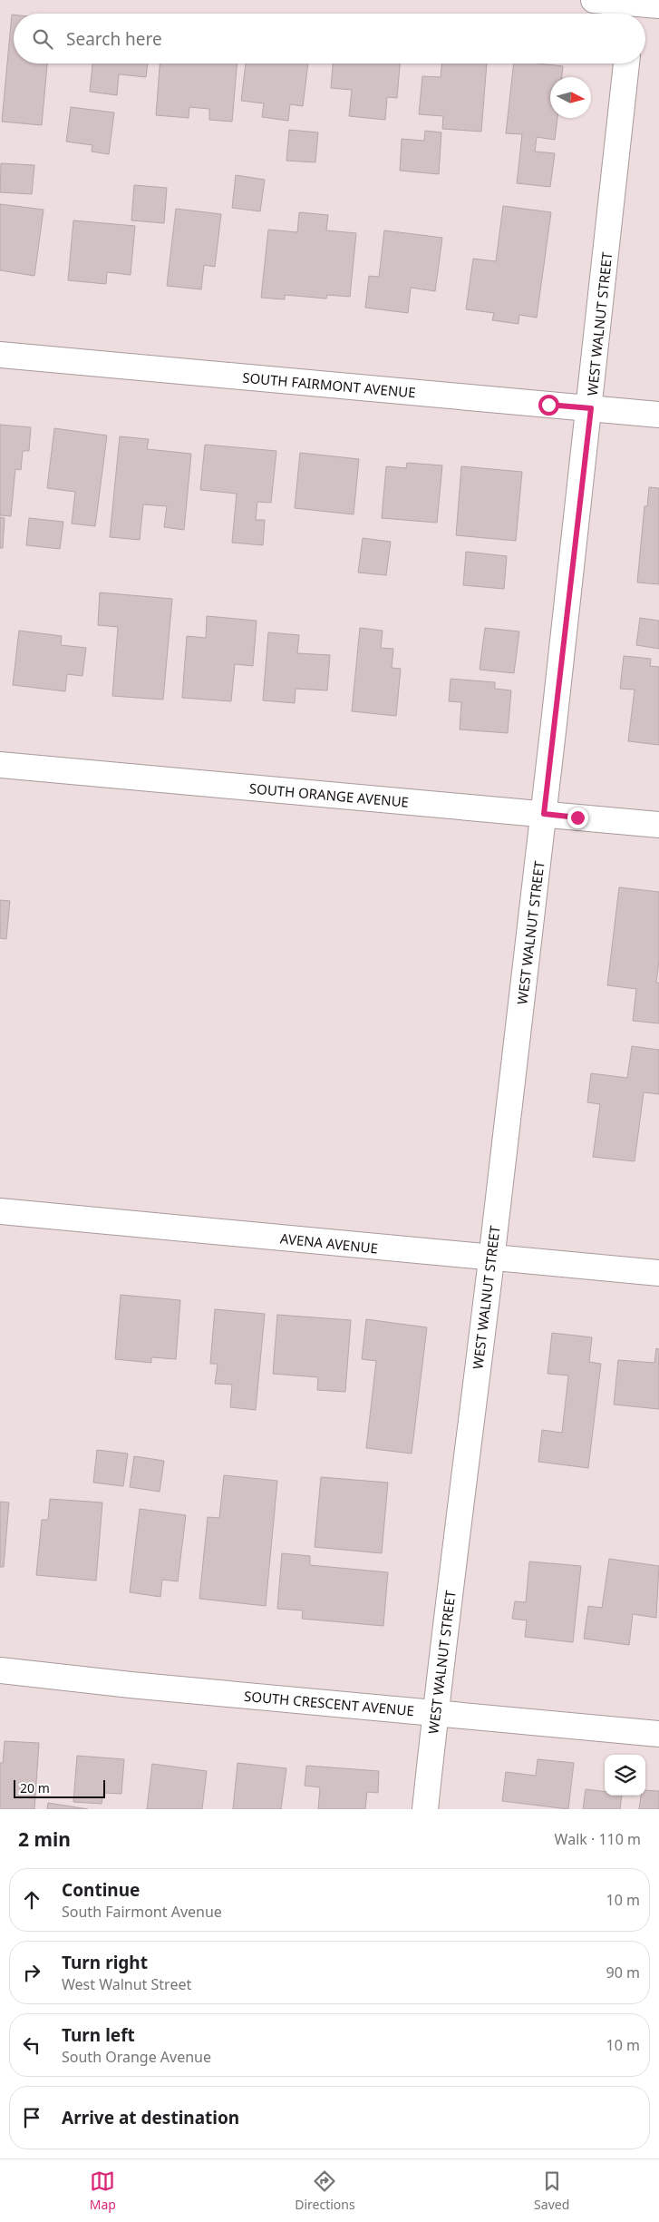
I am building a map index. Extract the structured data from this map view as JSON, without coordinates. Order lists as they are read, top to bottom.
{
  "streets": {
    "street": [
      "WEST WALNUT STREET",
      "SOUTH FAIRMONT AVENUE",
      "SOUTH ORANGE AVENUE",
      "AVENA AVENUE",
      "SOUTH CRESCENT AVENUE"
    ]
  },
  "crossings": [
    ["WEST WALNUT STREET", "SOUTH FAIRMONT AVENUE"],
    ["WEST WALNUT STREET", "SOUTH ORANGE AVENUE"],
    ["WEST WALNUT STREET", "AVENA AVENUE"],
    ["WEST WALNUT STREET", "SOUTH CRESCENT AVENUE"]
  ],
  "scale_bar": "20 m",
  "north": "right",
  "page": {
    "search": "Search here",
    "scale": "20 m",
    "heading": ["2 min", "Walk · 110 m"],
    "list": [
      ["Continue", "South Fairmont Avenue", "10 m"],
      ["Turn right", "West Walnut Street", "90 m"],
      ["Turn left", "South Orange Avenue", "10 m"],
      "Arrive at destination"
    ],
    "nav": ["Map", "Directions", "Saved"]
  }
}
